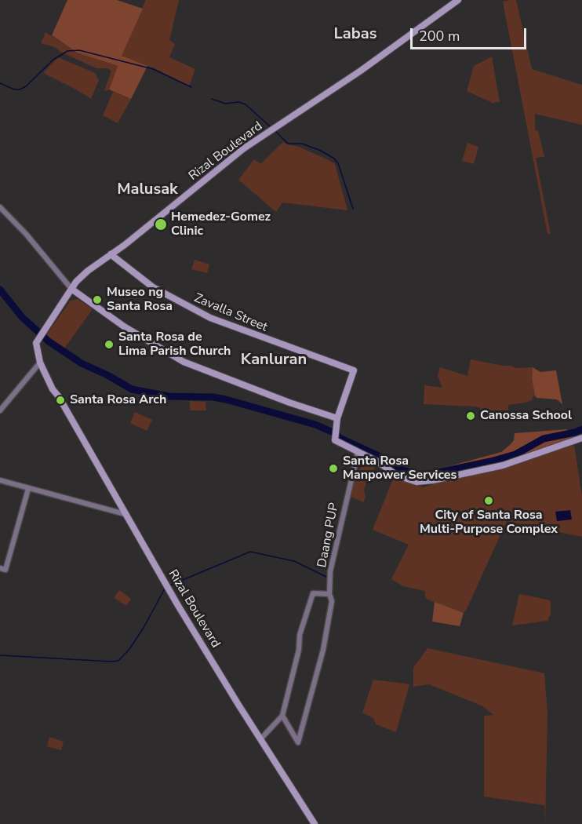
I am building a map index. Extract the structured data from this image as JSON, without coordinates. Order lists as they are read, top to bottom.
{
  "streets": {
    "main road": ["Rizal Boulevard", "Zavalla Street"],
    "street": ["Daang PUP"]
  },
  "crossings": [
    ["Rizal Boulevard", "Zavalla Street"]
  ],
  "districts": ["Labas", "Malusak", "Kanluran"],
  "places": [
    "Hemedez-Gomez Clinic",
    "Museo ng Santa Rosa",
    "Santa Rosa de Lima Parish Church",
    "Santa Rosa Arch",
    "Canossa School",
    "Santa Rosa Manpower Services",
    "City of Santa Rosa Multi-Purpose Complex"
  ],
  "scale_bar": "200 m"
}
